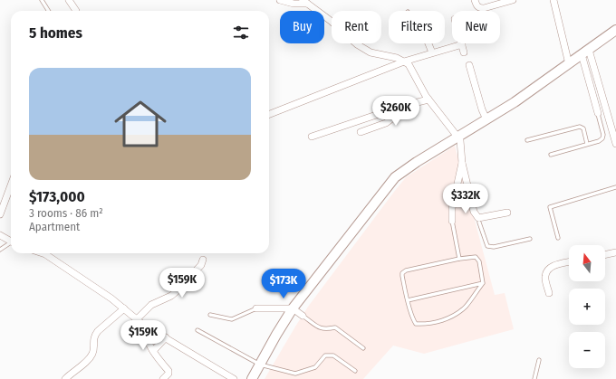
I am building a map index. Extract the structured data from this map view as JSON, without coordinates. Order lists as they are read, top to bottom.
{
  "north": "top",
  "page": {
    "chip": [
      "Buy",
      "Rent",
      "Filters",
      "New"
    ],
    "heading": "5 homes",
    "list": [
      {
        "name": "$173,000",
        "note": "3 rooms · 86 m² · Apartment"
      }
    ],
    "price": [
      "$260K",
      "$332K",
      "$159K",
      "$173K",
      "$159K"
    ],
    "map_buttons": ["+", "−"]
  }
}
